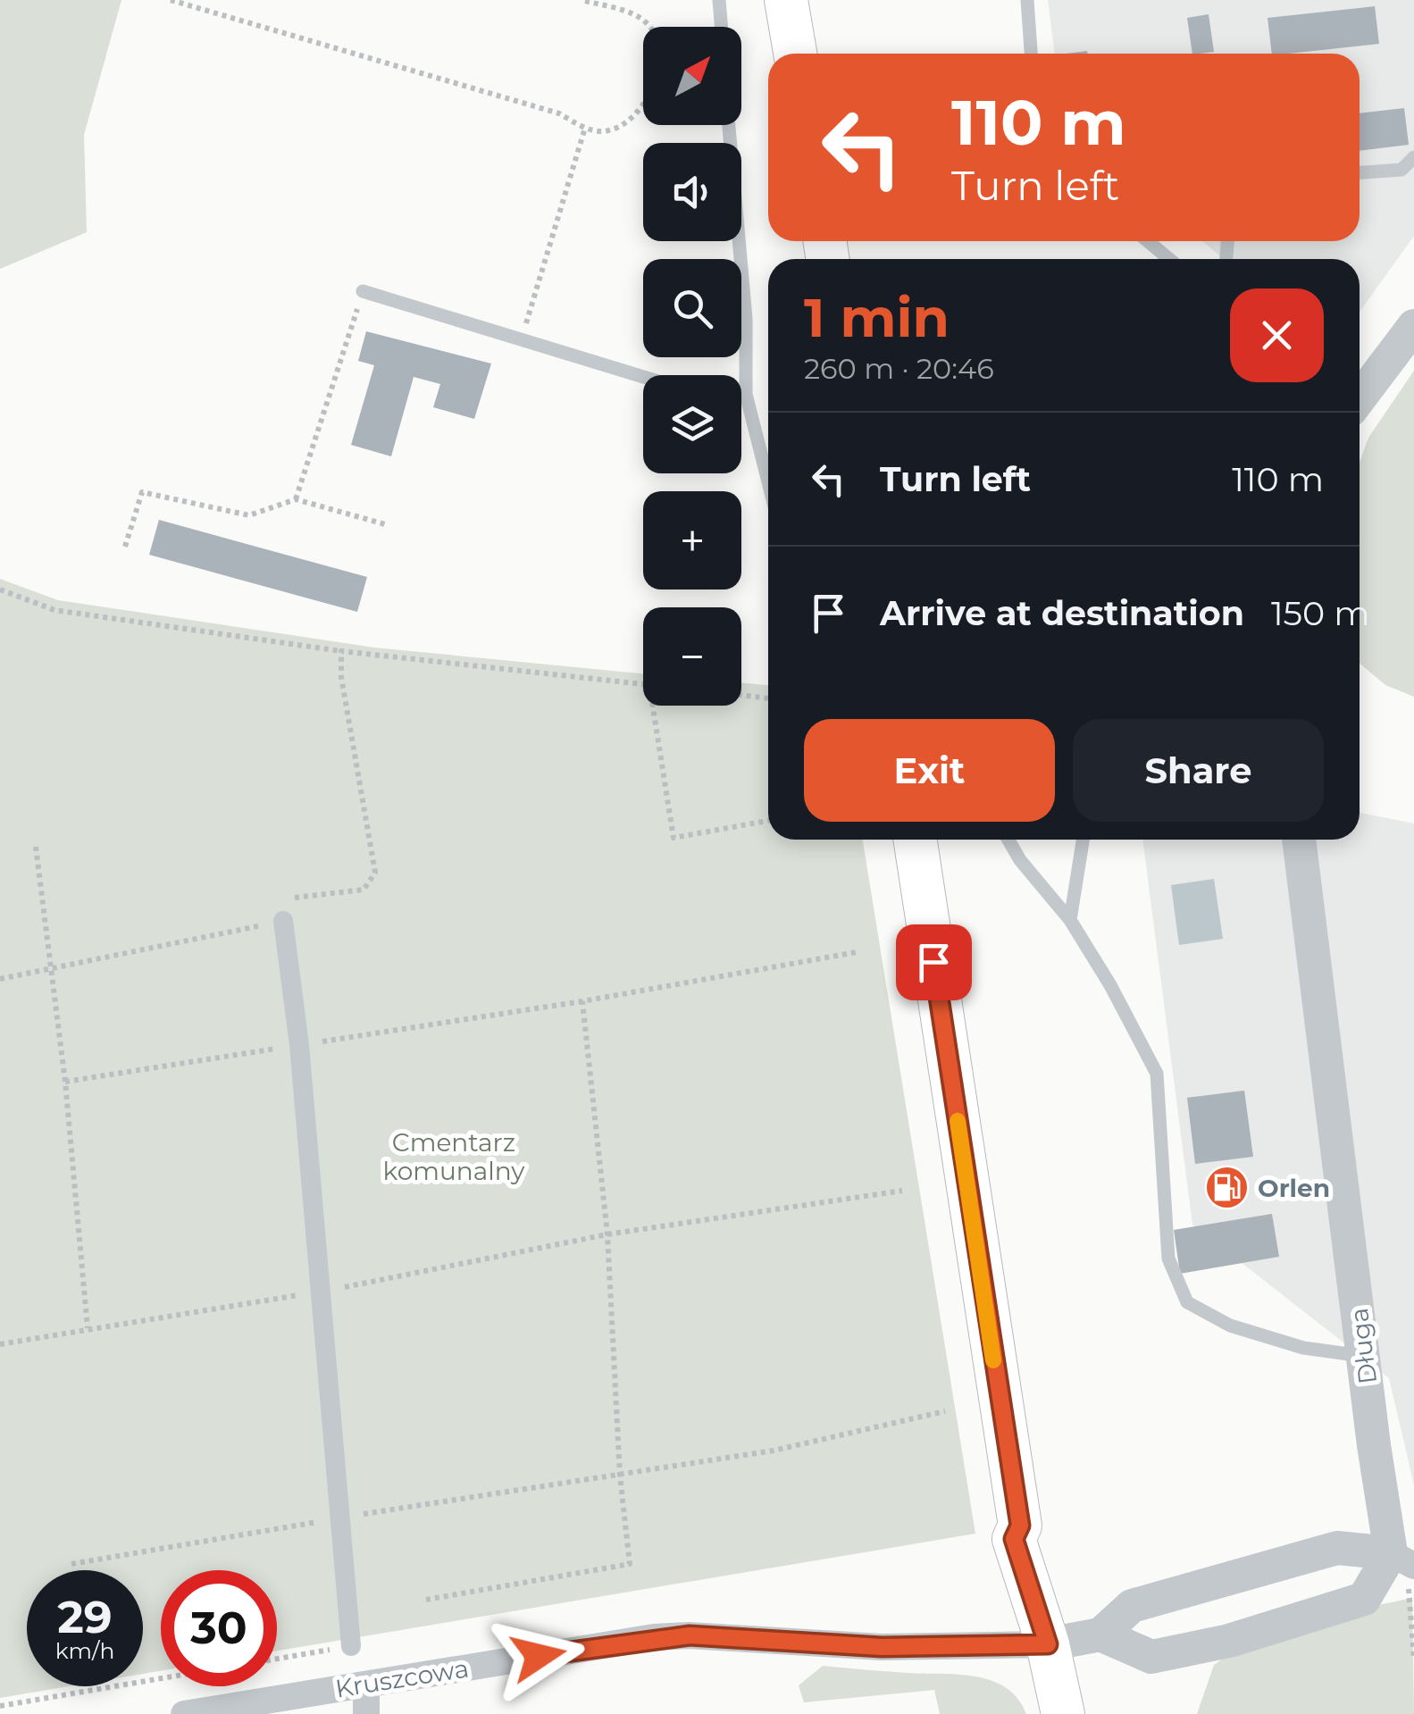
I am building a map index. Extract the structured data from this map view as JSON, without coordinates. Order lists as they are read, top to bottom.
{
  "streets": {
    "street": ["Długa", "Kruszcowa"]
  },
  "parks": ["Cmentarz komunalny"],
  "places": {
    "fuel station": ["Orlen"]
  },
  "north": "top right",
  "page": {
    "map_buttons": ["+", "−"],
    "turn": ["110 m", "Turn left"],
    "heading": ["1 min", "260 m · 20:46"],
    "list": [
      {
        "name": "Turn left",
        "value": "110 m"
      },
      {
        "name": "Arrive at destination",
        "value": "150 m"
      }
    ],
    "buttons": ["Exit", "Share"],
    "speed": "29 km/h",
    "limit": "30"
  }
}
